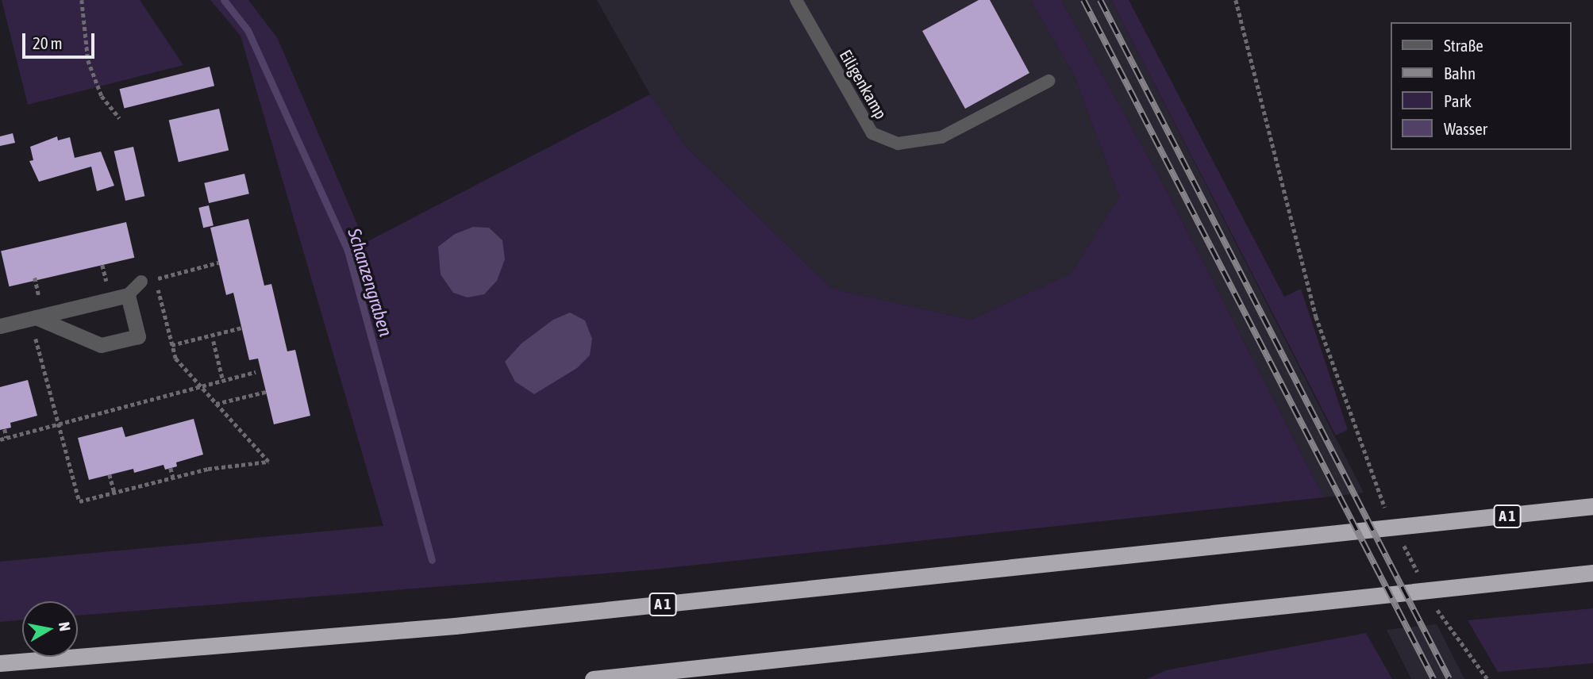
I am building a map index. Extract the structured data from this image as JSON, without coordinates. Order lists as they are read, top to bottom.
{
  "streets": {
    "highway": ["A 1"],
    "lane": ["Eiligenkamp"]
  },
  "water": ["Schanzengraben"],
  "legend": [
    "Straße",
    "Bahn",
    "Park",
    "Wasser"
  ],
  "scale_bar": "20 m",
  "north": "right"
}
